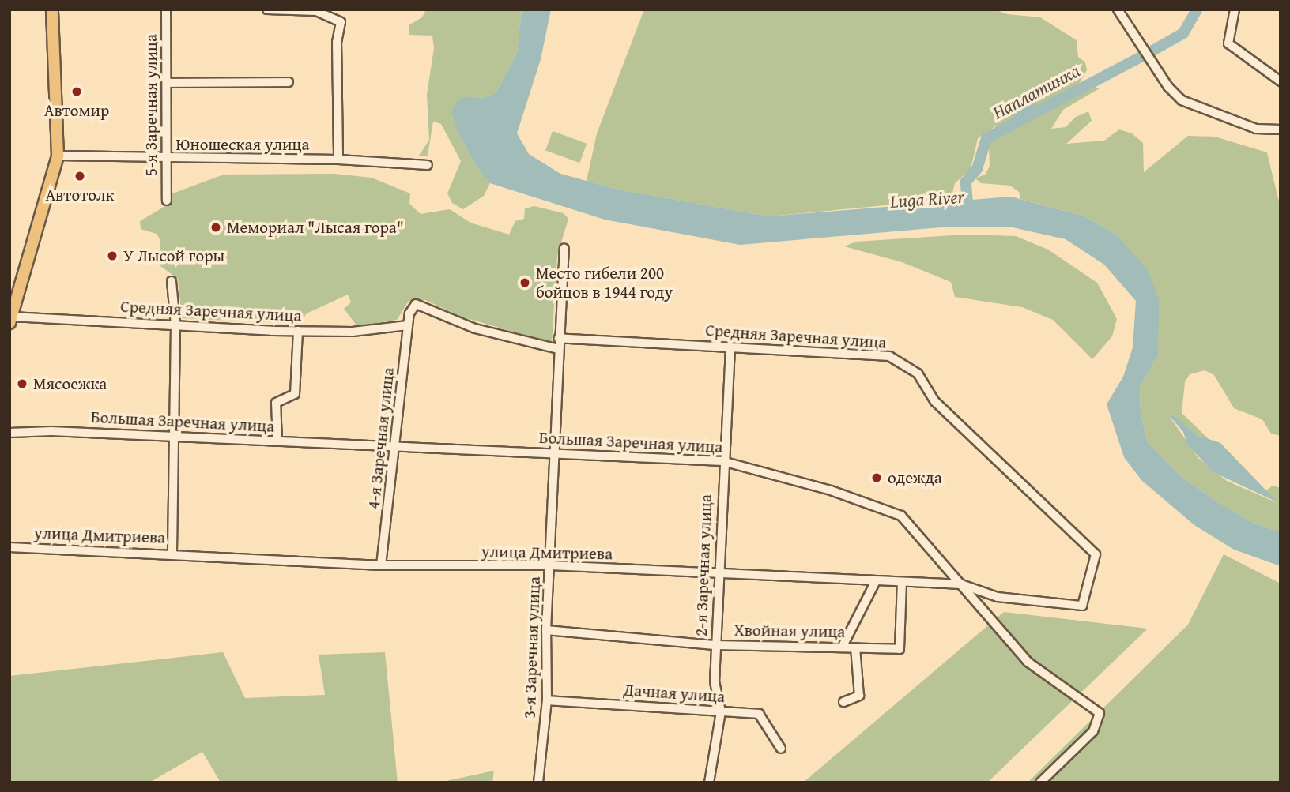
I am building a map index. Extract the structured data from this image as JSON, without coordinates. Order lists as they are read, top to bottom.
{
  "streets": {
    "street": [
      "5-я Заречная улица",
      "Юношеская улица",
      "Средняя Заречная улица",
      "Большая Заречная улица",
      "4-я Заречная улица",
      "улица Дмитриева",
      "2-я Заречная улица",
      "Хвойная улица",
      "3-я Заречная улица",
      "Дачная улица"
    ]
  },
  "crossings": [
    ["5-я Заречная улица", "Юношеская улица"],
    ["Средняя Заречная улица", "4-я Заречная улица"],
    ["Средняя Заречная улица", "улица Дмитриева"],
    ["Средняя Заречная улица", "2-я Заречная улица"],
    ["Средняя Заречная улица", "3-я Заречная улица"],
    ["Большая Заречная улица", "4-я Заречная улица"],
    ["Большая Заречная улица", "улица Дмитриева"],
    ["Большая Заречная улица", "2-я Заречная улица"],
    ["Большая Заречная улица", "3-я Заречная улица"],
    ["4-я Заречная улица", "улица Дмитриева"],
    ["4-я Заречная улица", "3-я Заречная улица"],
    ["улица Дмитриева", "2-я Заречная улица"],
    ["улица Дмитриева", "Хвойная улица"],
    ["улица Дмитриева", "3-я Заречная улица"],
    ["2-я Заречная улица", "Хвойная улица"],
    ["2-я Заречная улица", "Дачная улица"],
    ["Хвойная улица", "3-я Заречная улица"],
    ["3-я Заречная улица", "Дачная улица"]
  ],
  "water": ["Наплатинка", "Luga River"],
  "places": [
    "Автомир",
    "Автотолк",
    "Мемориал \"Лысая гора\"",
    "У Лысой горы",
    "Место гибели 200 бойцов в 1944 году",
    "Мясоежка",
    "одежда"
  ]
}
